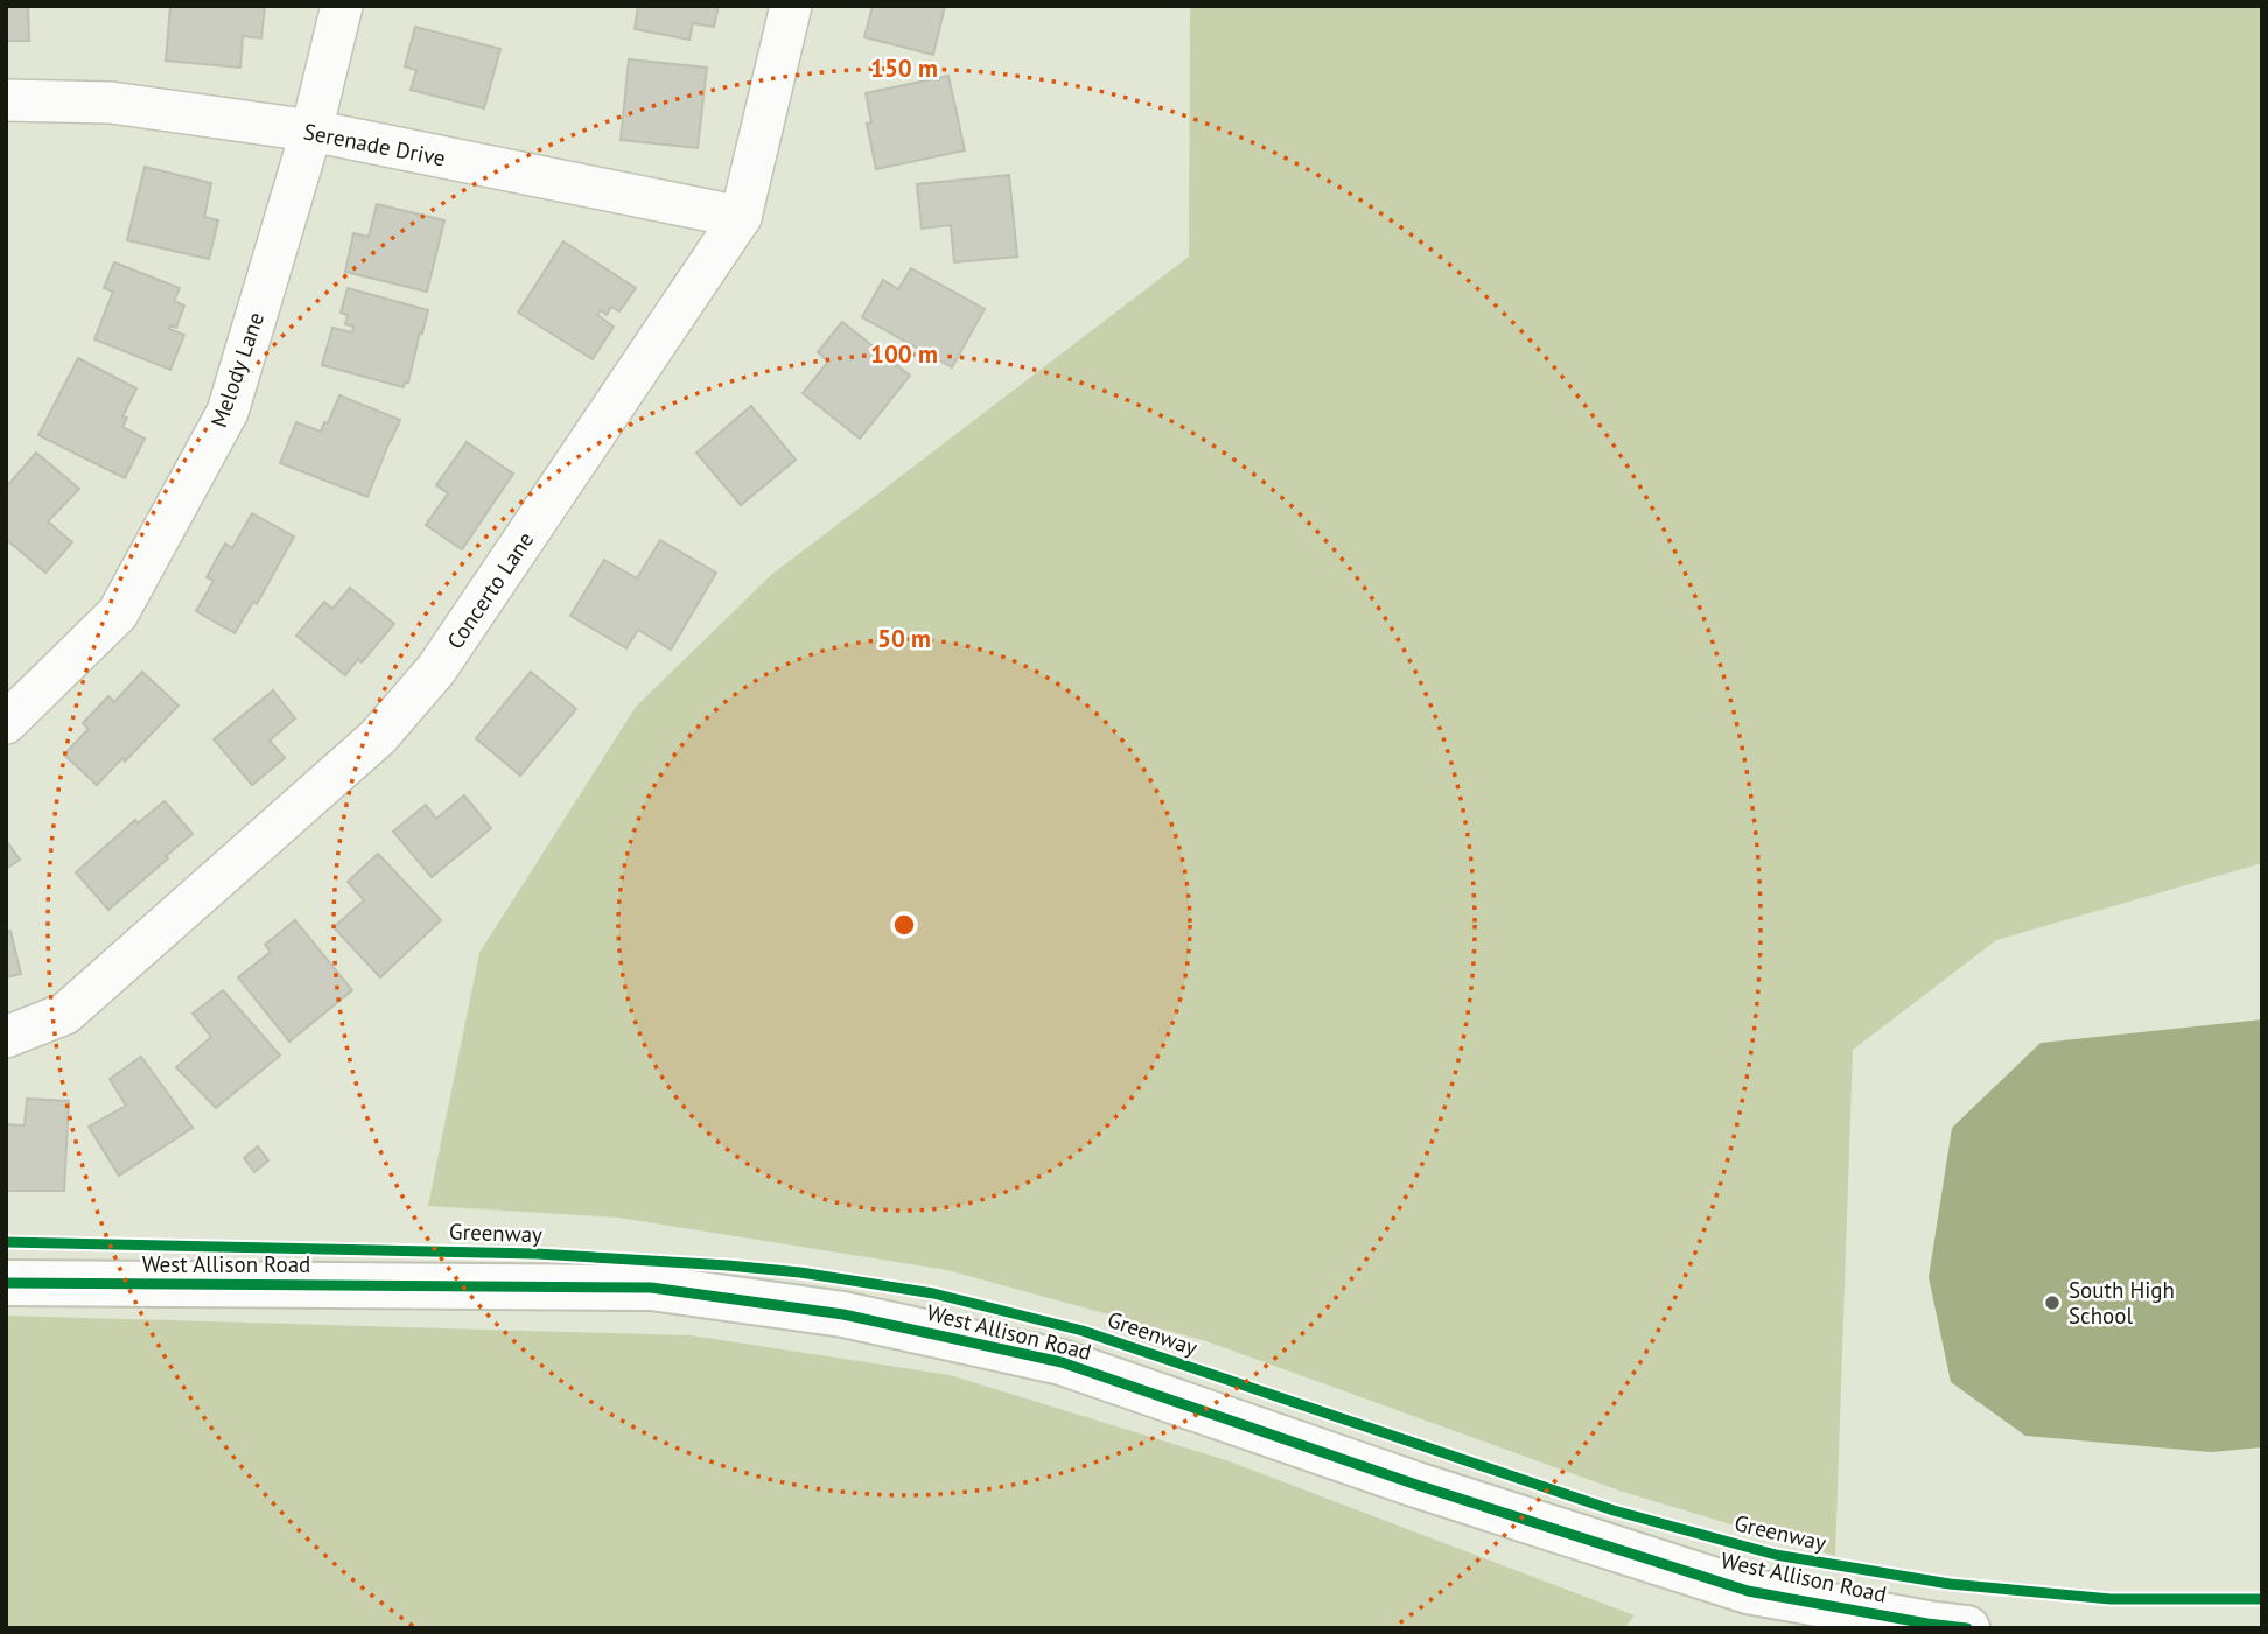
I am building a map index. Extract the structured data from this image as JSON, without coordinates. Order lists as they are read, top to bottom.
{
  "streets": {
    "street": [
      "Serenade Drive",
      "Melody Lane",
      "Concerto Lane",
      "West Allison Road"
    ],
    "cycle path": ["Greenway"]
  },
  "crossings": [
    ["Serenade Drive", "Melody Lane"],
    ["Serenade Drive", "Concerto Lane"]
  ],
  "places": ["South High School"],
  "rings": ["150 m", "100 m", "50 m"]
}
